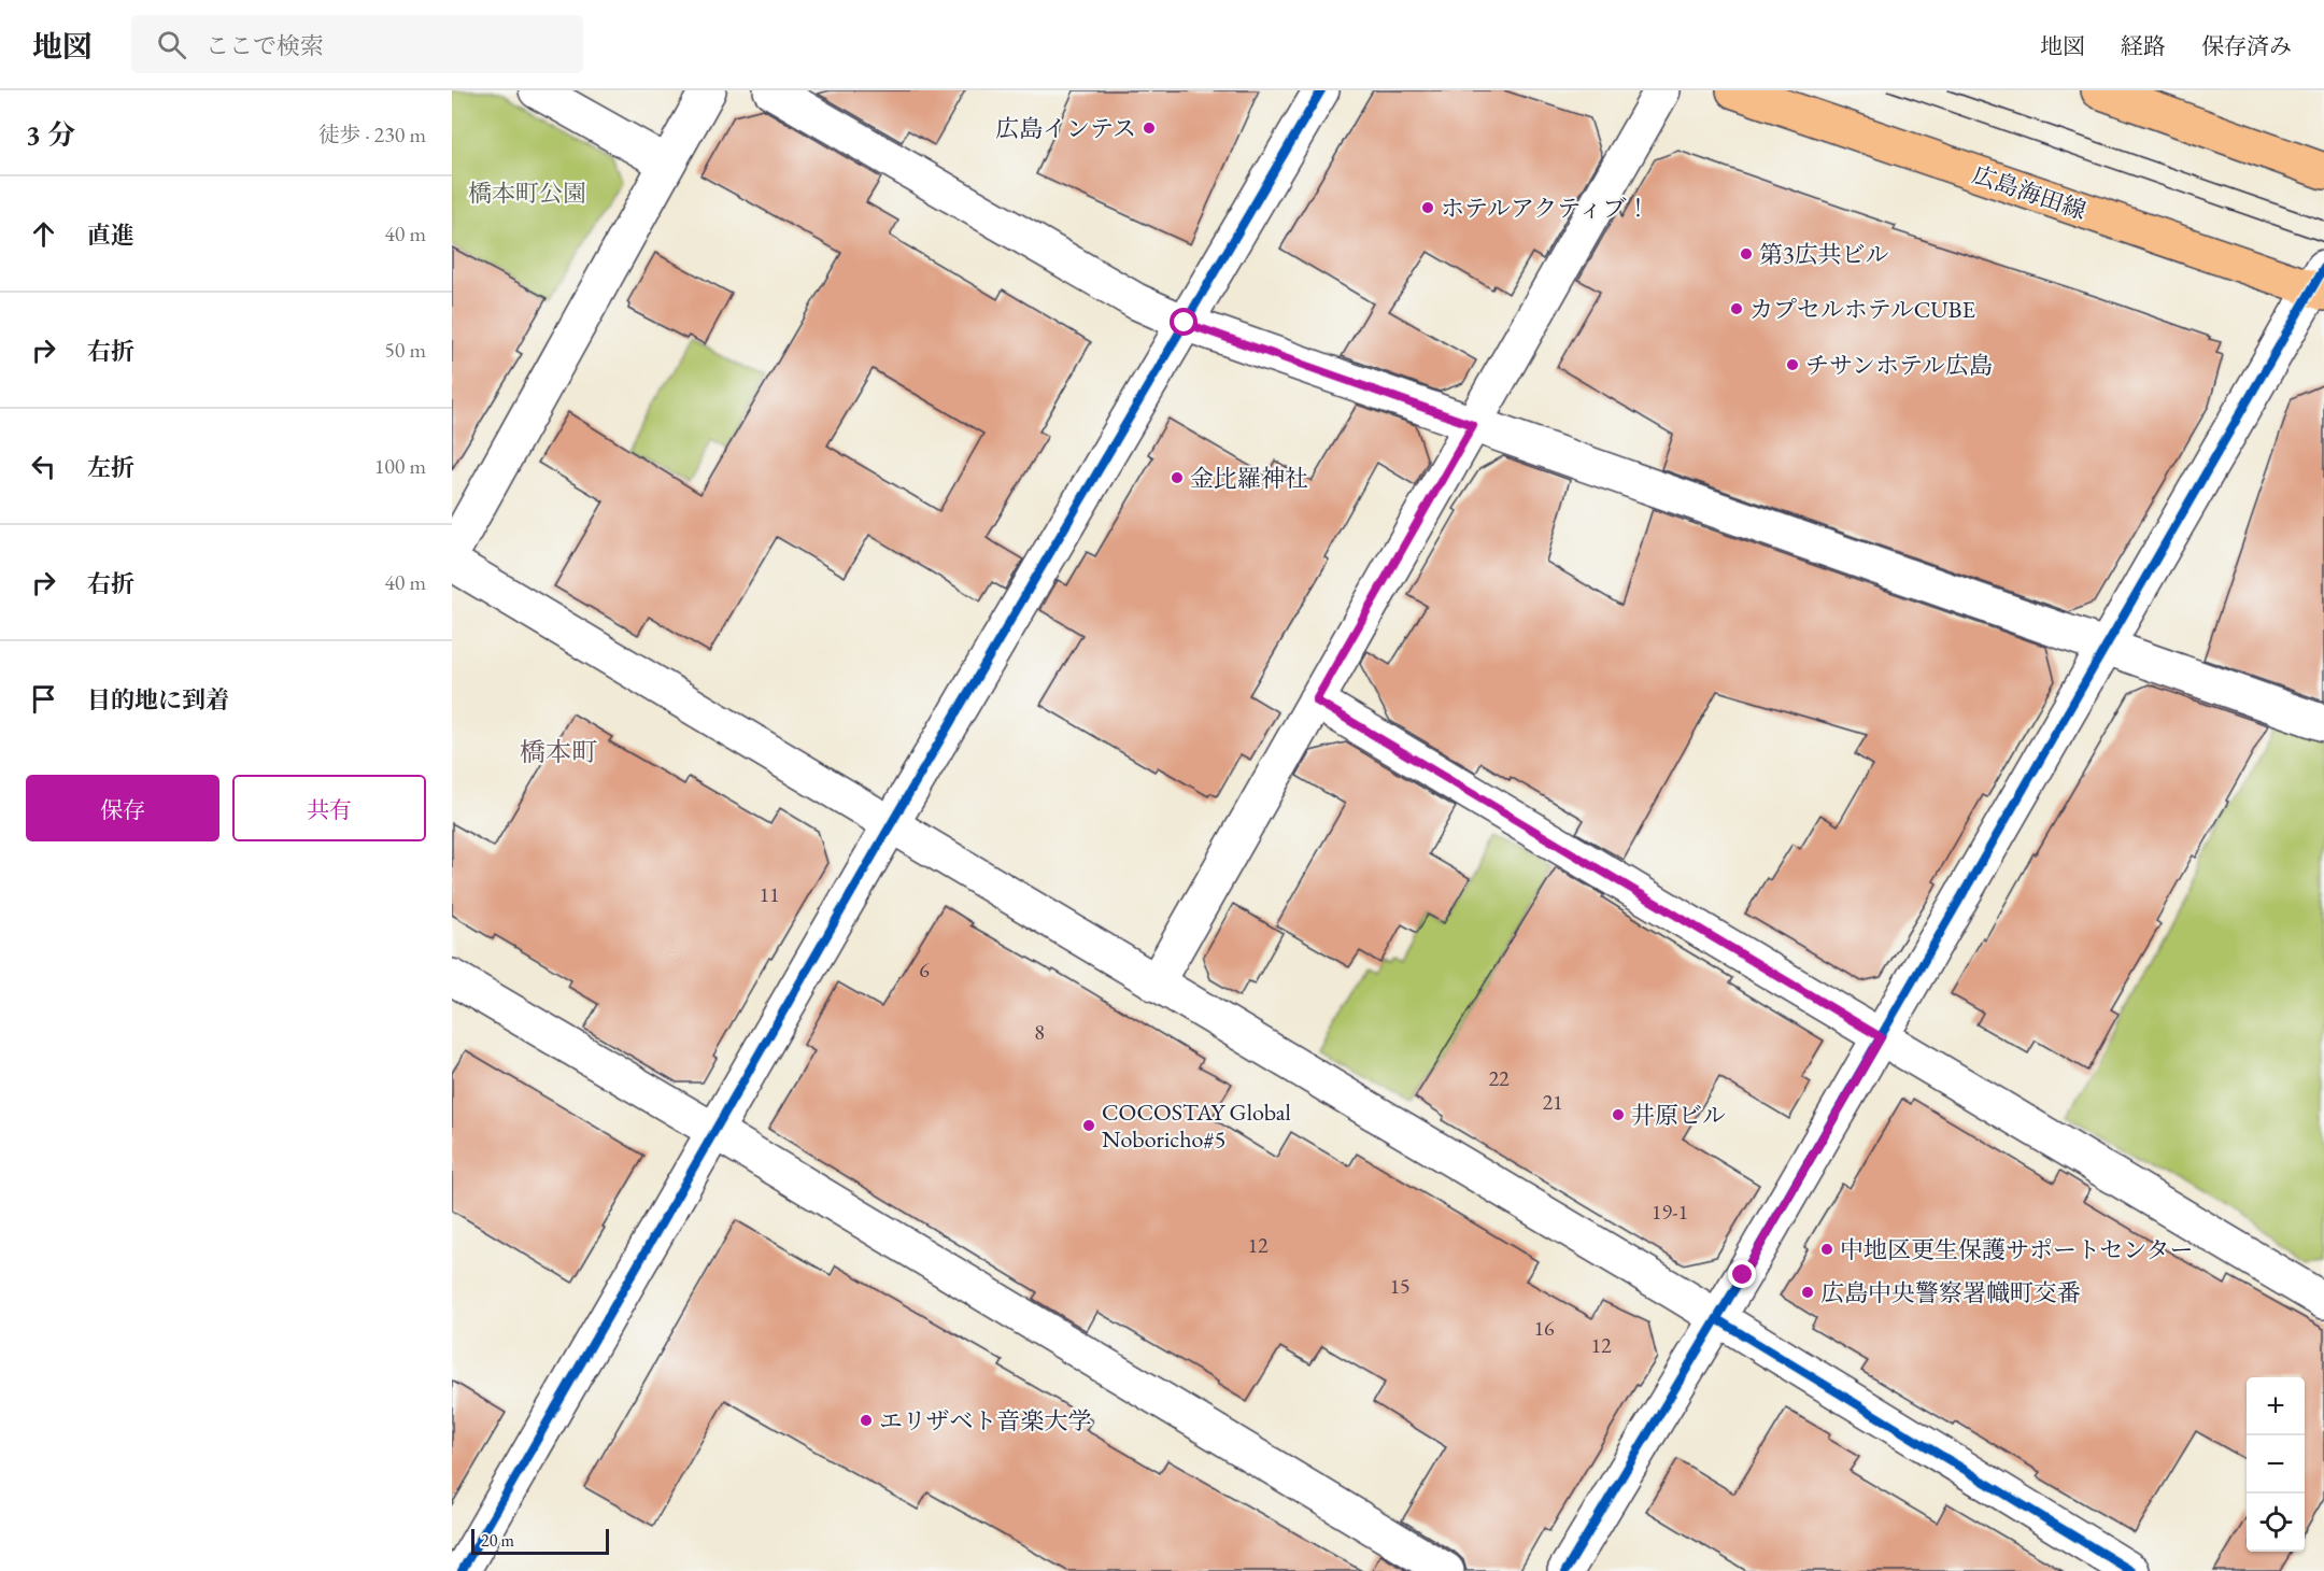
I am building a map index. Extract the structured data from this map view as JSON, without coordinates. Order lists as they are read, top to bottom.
{
  "streets": {
    "main road": ["広島海田線"]
  },
  "districts": ["橋本町"],
  "parks": ["橋本町公園"],
  "places": [
    "広島インテス",
    "ホテルアクティブ！",
    "第3広共ビル",
    "カプセルホテルCUBE",
    "チサンホテル広島",
    "金比羅神社",
    "井原ビル",
    "COCOSTAY Global Noboricho#5",
    "中地区更生保護サポートセンター",
    "広島中央警察署幟町交番",
    "エリザベト音楽大学"
  ],
  "house_numbers": [
    "11",
    "6",
    "8",
    "22",
    "21",
    "19-1",
    "12",
    "15",
    "16",
    "12"
  ],
  "scale_bar": "20 m",
  "page": {
    "header": "地図",
    "search": "ここで検索",
    "nav": ["地図", "経路", "保存済み"],
    "heading": ["3 分", "徒歩 · 230 m"],
    "list": [
      ["直進", "40 m"],
      ["右折", "50 m"],
      ["左折", "100 m"],
      ["右折", "40 m"],
      "目的地に到着"
    ],
    "buttons": ["保存", "共有"],
    "map_buttons": ["+", "−"],
    "scale": "20 m"
  }
}
